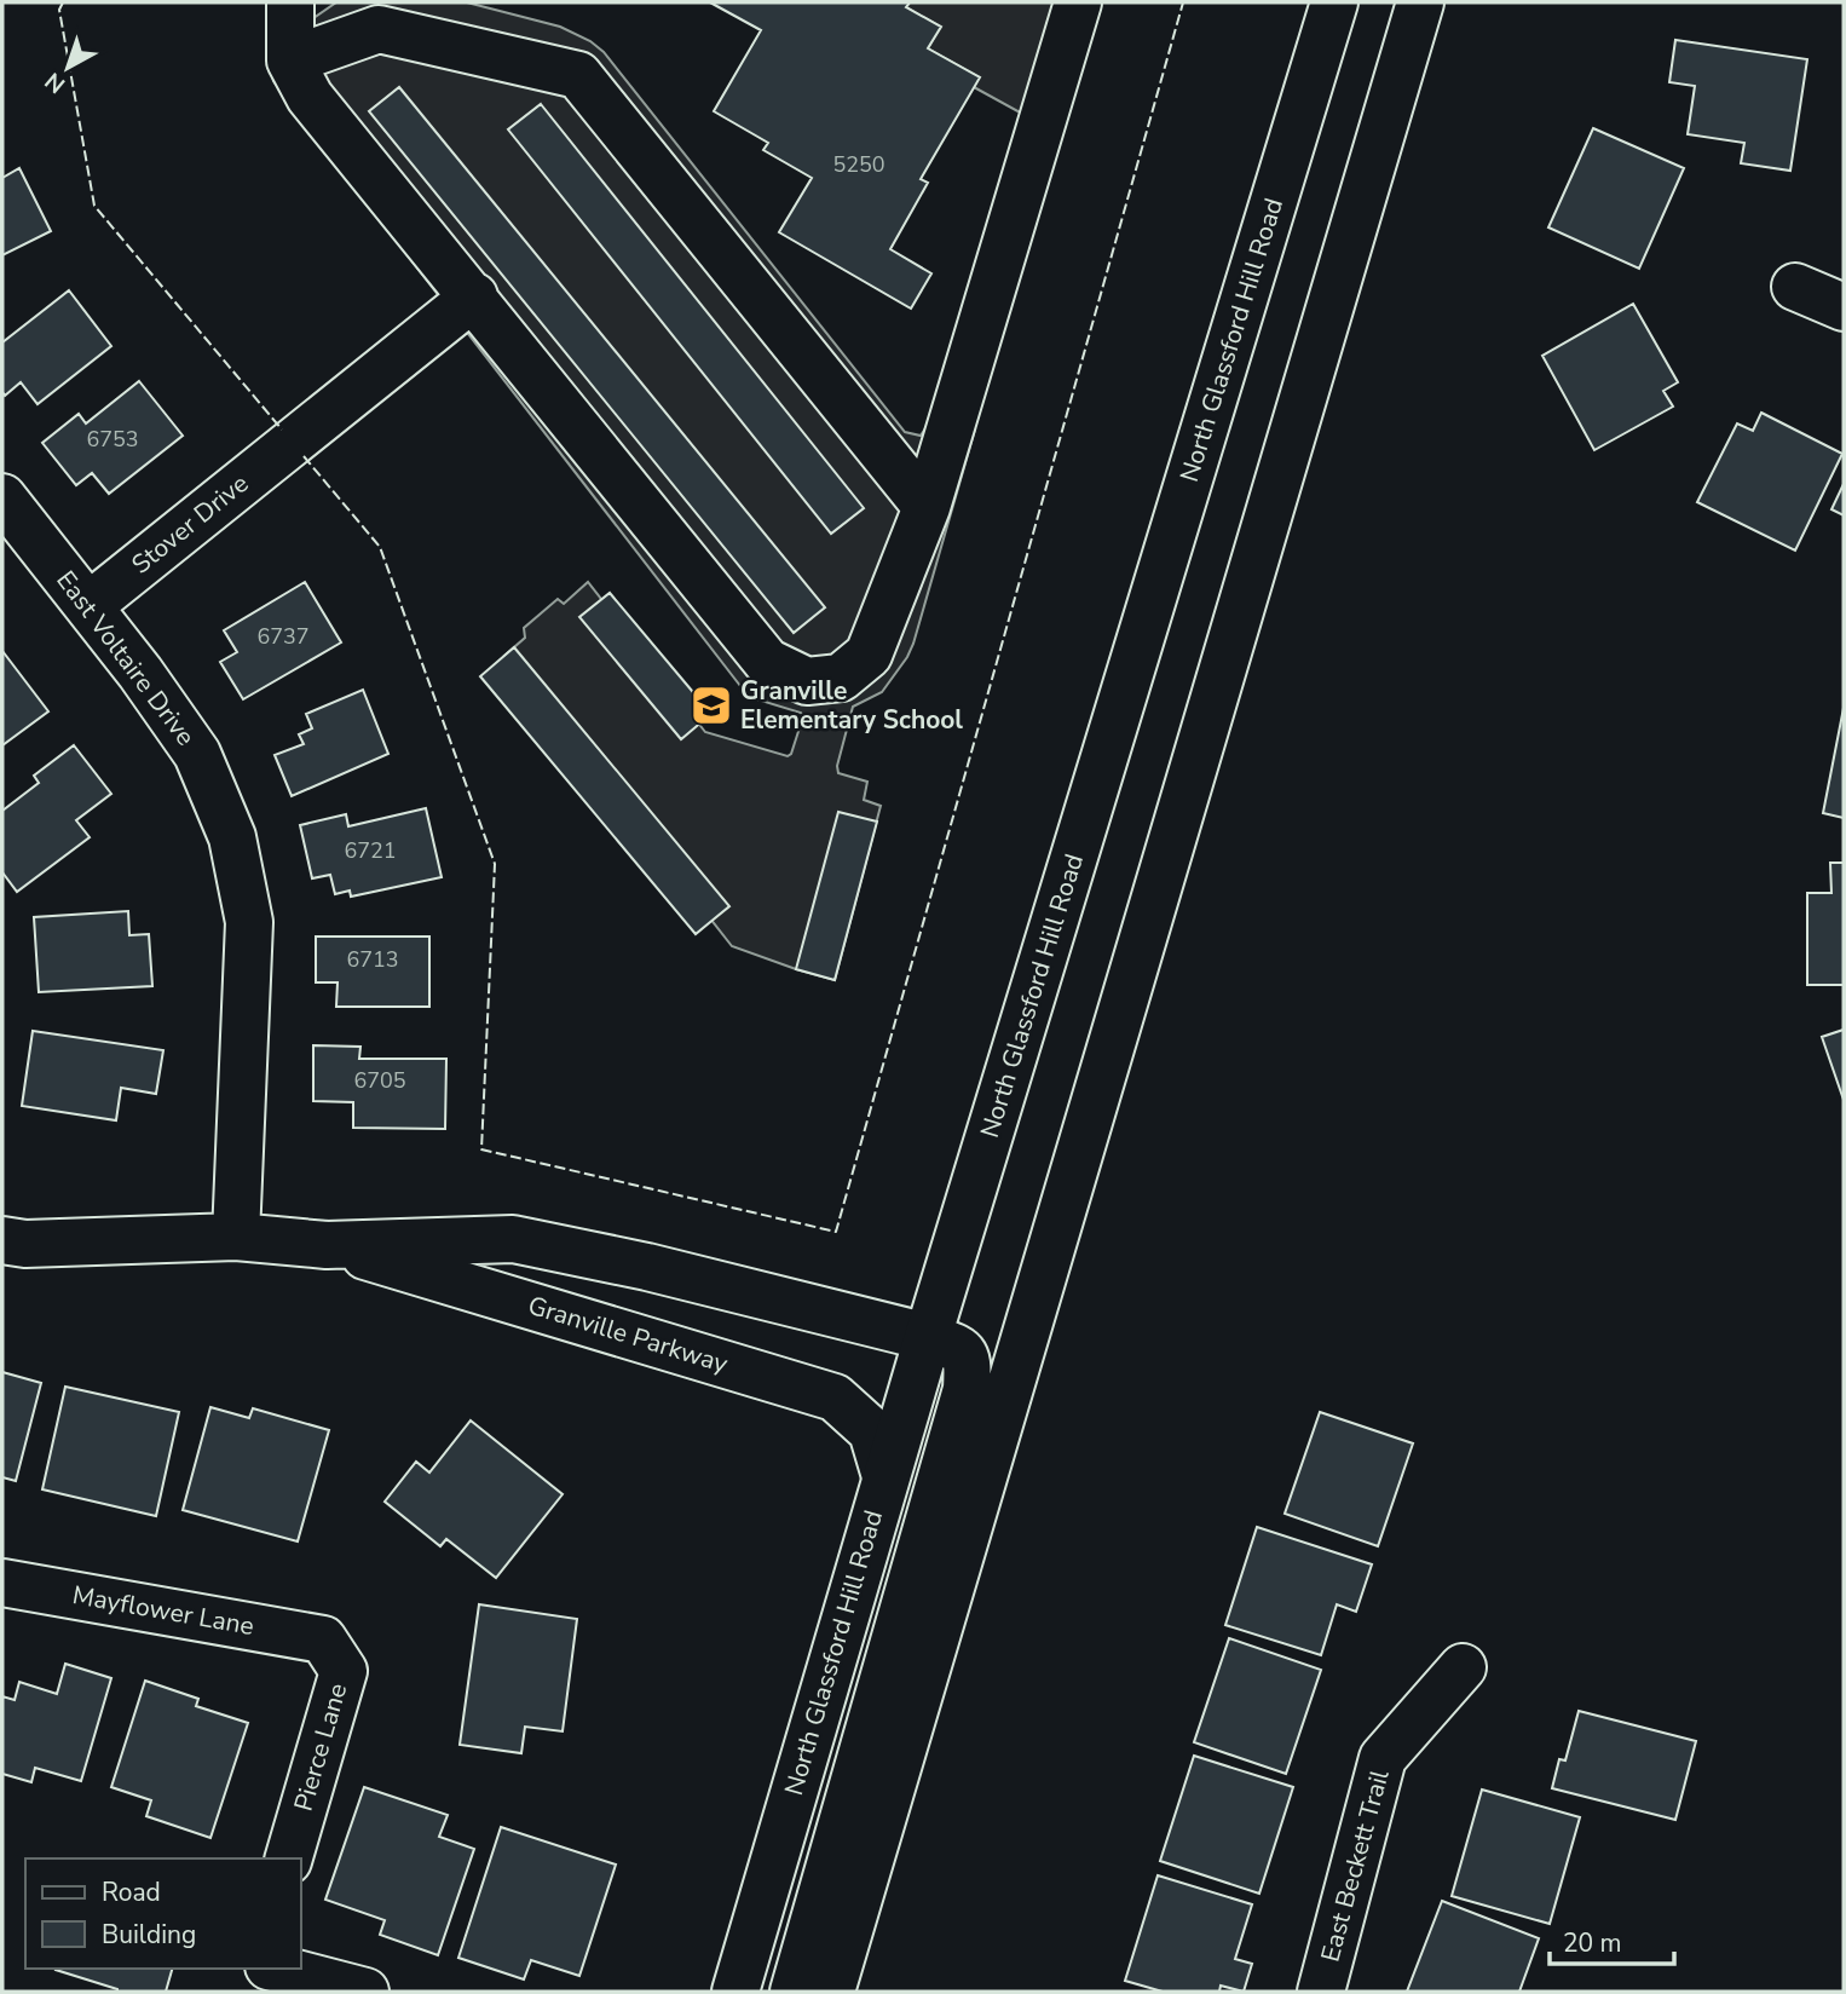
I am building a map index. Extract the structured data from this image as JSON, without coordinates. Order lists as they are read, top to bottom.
{
  "streets": {
    "main road": [
      "North Glassford Hill Road",
      "Stover Drive",
      "East Voltaire Drive",
      "Granville Parkway",
      "Mayflower Lane",
      "Pierce Lane",
      "East Beckett Trail"
    ]
  },
  "crossings": [
    ["North Glassford Hill Road", "Granville Parkway"],
    ["Stover Drive", "East Voltaire Drive"],
    ["East Voltaire Drive", "Granville Parkway"],
    ["Mayflower Lane", "Pierce Lane"]
  ],
  "places": {
    "school or university": ["Granville Elementary School"]
  },
  "house_numbers": [
    "5250",
    "6753",
    "6737",
    "6721",
    "6713",
    "6705"
  ],
  "legend": ["Road", "Building"],
  "scale_bar": "20 m",
  "north": "bottom left"
}
